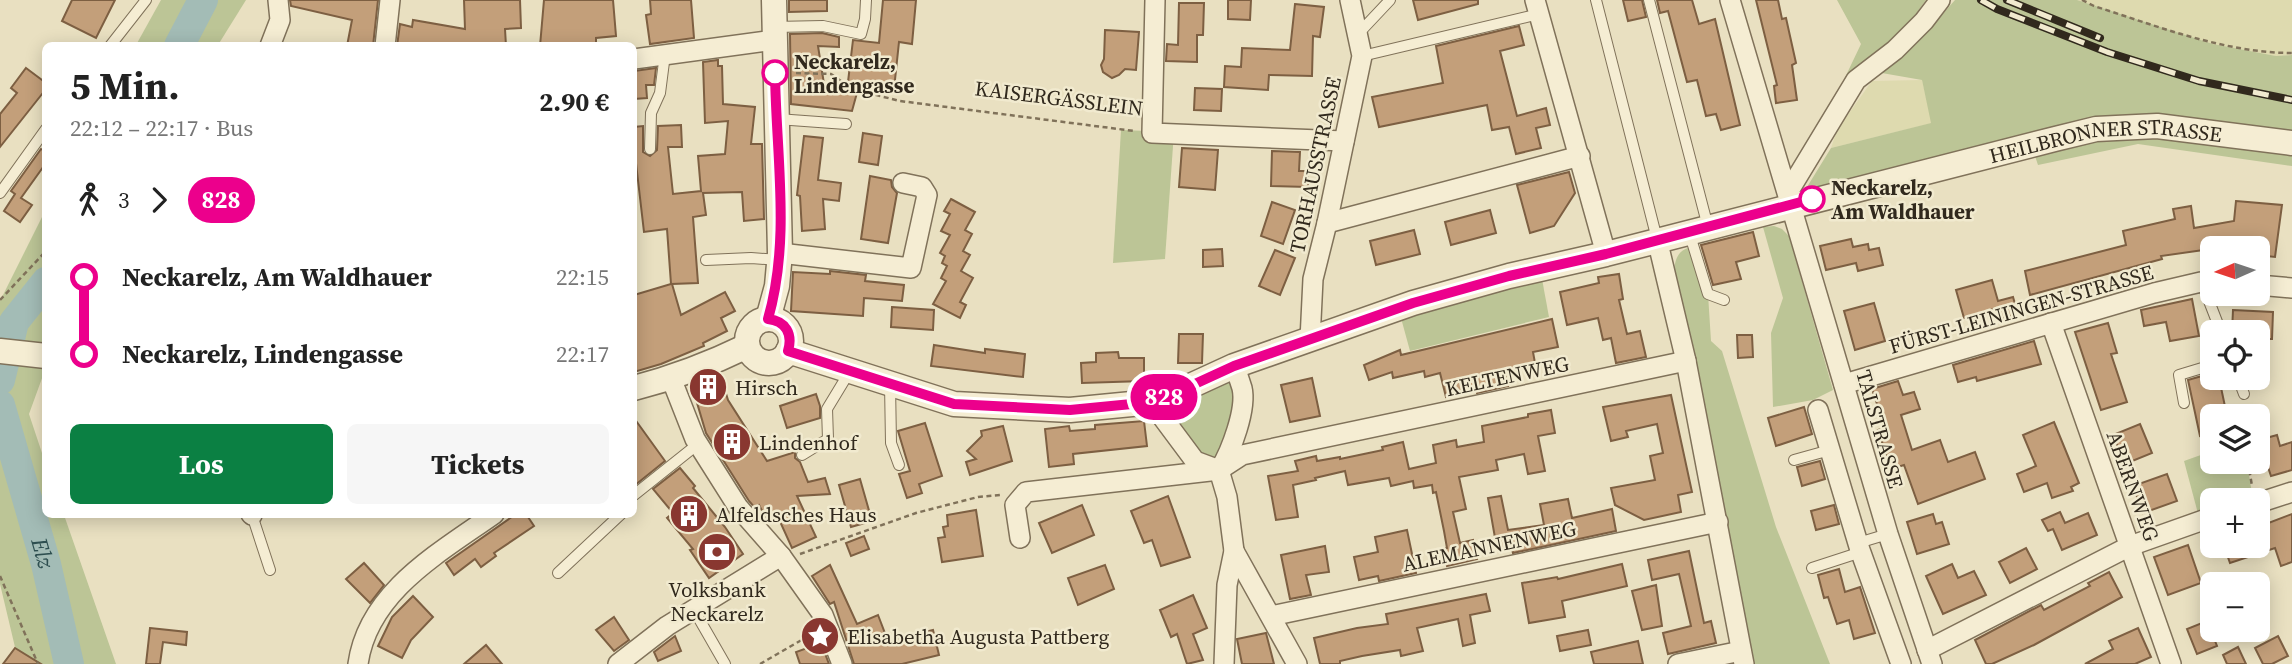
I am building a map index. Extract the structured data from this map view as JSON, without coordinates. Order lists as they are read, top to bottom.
{
  "streets": {
    "street": [
      "KAISERGÄSSLEIN",
      "HEILBRONNER STRASSE",
      "TORHAUSSTRASSE",
      "FÜRST-LEININGEN-STRASSE",
      "KELTENWEG",
      "TALSTRASSE",
      "ABERNWEG",
      "ALEMANNENWEG"
    ]
  },
  "crossings": [
    ["KAISERGÄSSLEIN", "TORHAUSSTRASSE"],
    ["HEILBRONNER STRASSE", "TORHAUSSTRASSE"],
    ["HEILBRONNER STRASSE", "TALSTRASSE"],
    ["FÜRST-LEININGEN-STRASSE", "TALSTRASSE"],
    ["FÜRST-LEININGEN-STRASSE", "ABERNWEG"]
  ],
  "water": ["Elz"],
  "places": {
    "other": ["Neckarelz, Lindengasse", "Neckarelz, Am Waldhauer"],
    "building": ["Hirsch", "Lindenhof", "Alfeldsches Haus"],
    "bank": ["Volksbank Neckarelz"],
    "place": ["Elisabetha Augusta Pattberg"]
  },
  "lines": ["bus line 828"],
  "north": "left",
  "page": {
    "on_map": "828",
    "heading": ["5 Min.", "22:12 – 22:17 · Bus", "2.90 €"],
    "legs": ["3", "828"],
    "map_buttons": ["+", "−"],
    "list": [
      {
        "name": "Neckarelz, Am Waldhauer",
        "value": "22:15"
      },
      {
        "name": "Neckarelz, Lindengasse",
        "value": "22:17"
      }
    ],
    "buttons": ["Los", "Tickets"]
  }
}
